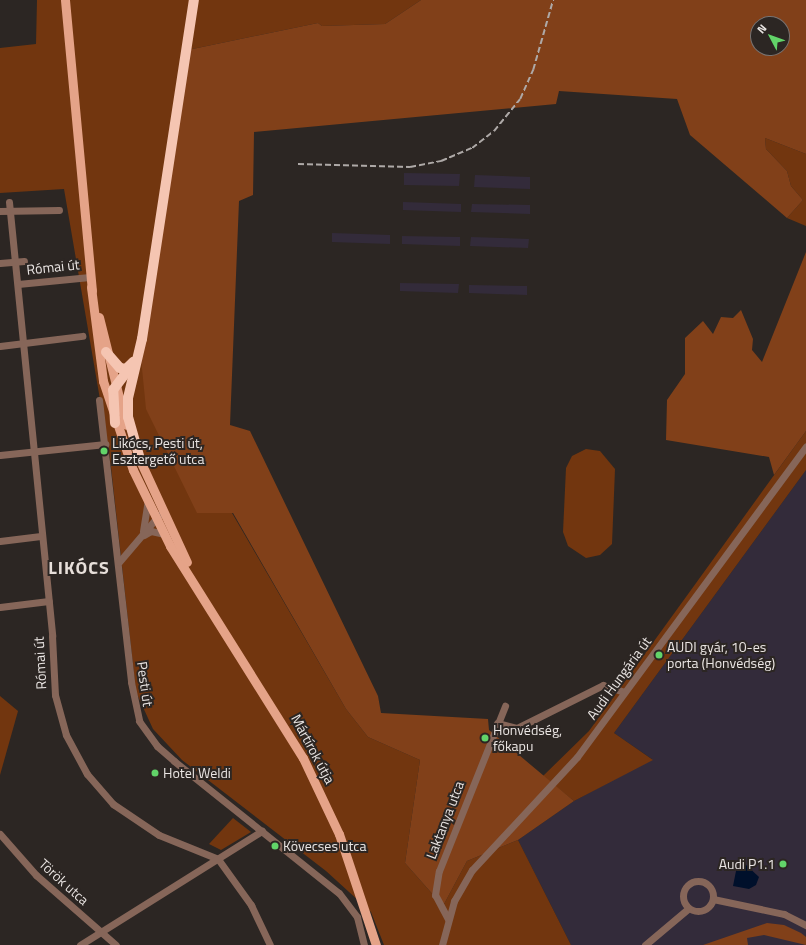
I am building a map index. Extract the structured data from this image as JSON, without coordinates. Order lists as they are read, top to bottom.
{
  "streets": {
    "main road": ["Mártírok útja"],
    "street": [
      "Római út",
      "Audi Hungária út",
      "Pesti út",
      "Laktanya utca",
      "Török utca"
    ]
  },
  "crossings": [
    ["Audi Hungária út", "Laktanya utca"]
  ],
  "districts": ["LIKÓCS"],
  "places": [
    "Likócs, Pesti út, Esztergető utca",
    "AUDI gyár, 10-es porta (Honvédség)",
    "Honvédség, főkapu",
    "Hotel Weldi",
    "Kövecses utca",
    "Audi P1.1"
  ],
  "north": "top left"
}
